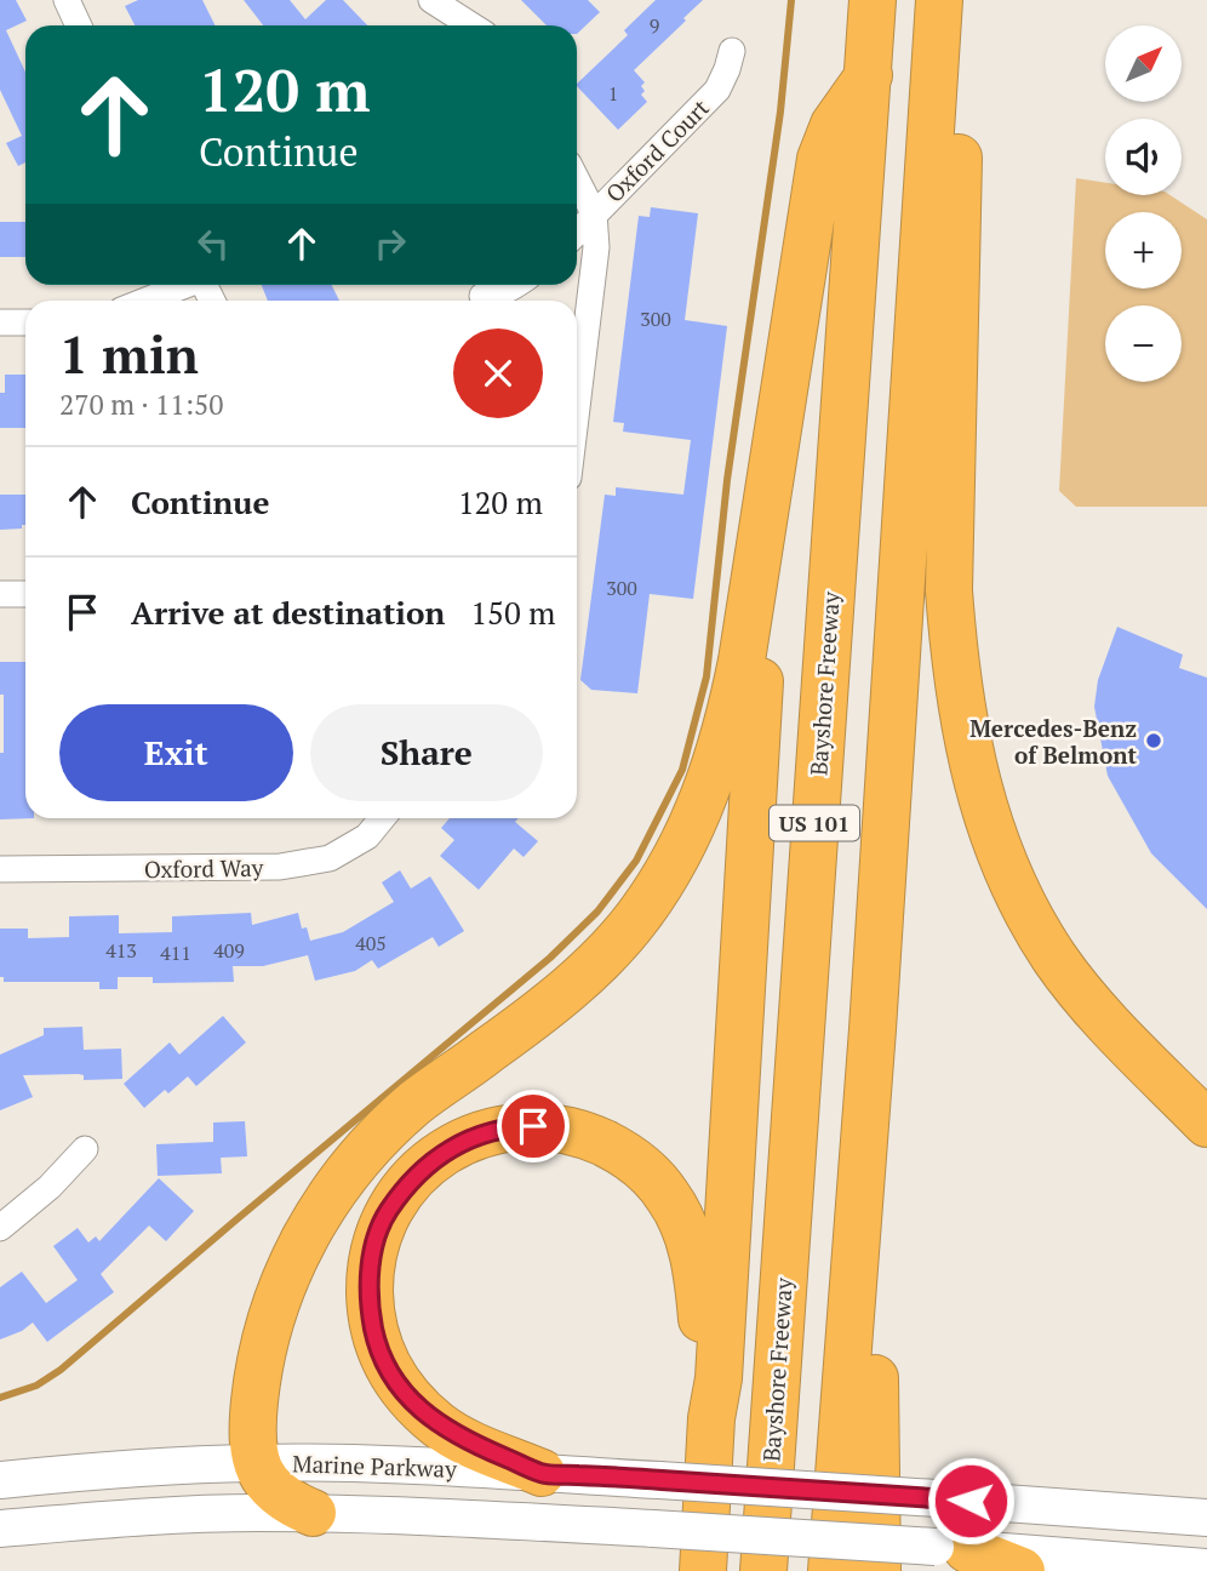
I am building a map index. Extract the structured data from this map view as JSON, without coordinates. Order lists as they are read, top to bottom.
{
  "streets": {
    "highway": ["Bayshore Freeway", "US 101"],
    "main road": ["Marine Parkway"],
    "street": ["Oxford Court", "Oxford Way"]
  },
  "places": ["Mercedes-Benz of Belmont"],
  "house_numbers": [
    "9",
    "1",
    "300",
    "300",
    "405",
    "413",
    "409",
    "411"
  ],
  "north": "top right",
  "page": {
    "map_buttons": ["+", "−"],
    "turn": ["120 m", "Continue"],
    "heading": ["1 min", "270 m · 11:50"],
    "list": [
      {
        "name": "Continue",
        "value": "120 m"
      },
      {
        "name": "Arrive at destination",
        "value": "150 m"
      }
    ],
    "buttons": ["Exit", "Share"]
  }
}
